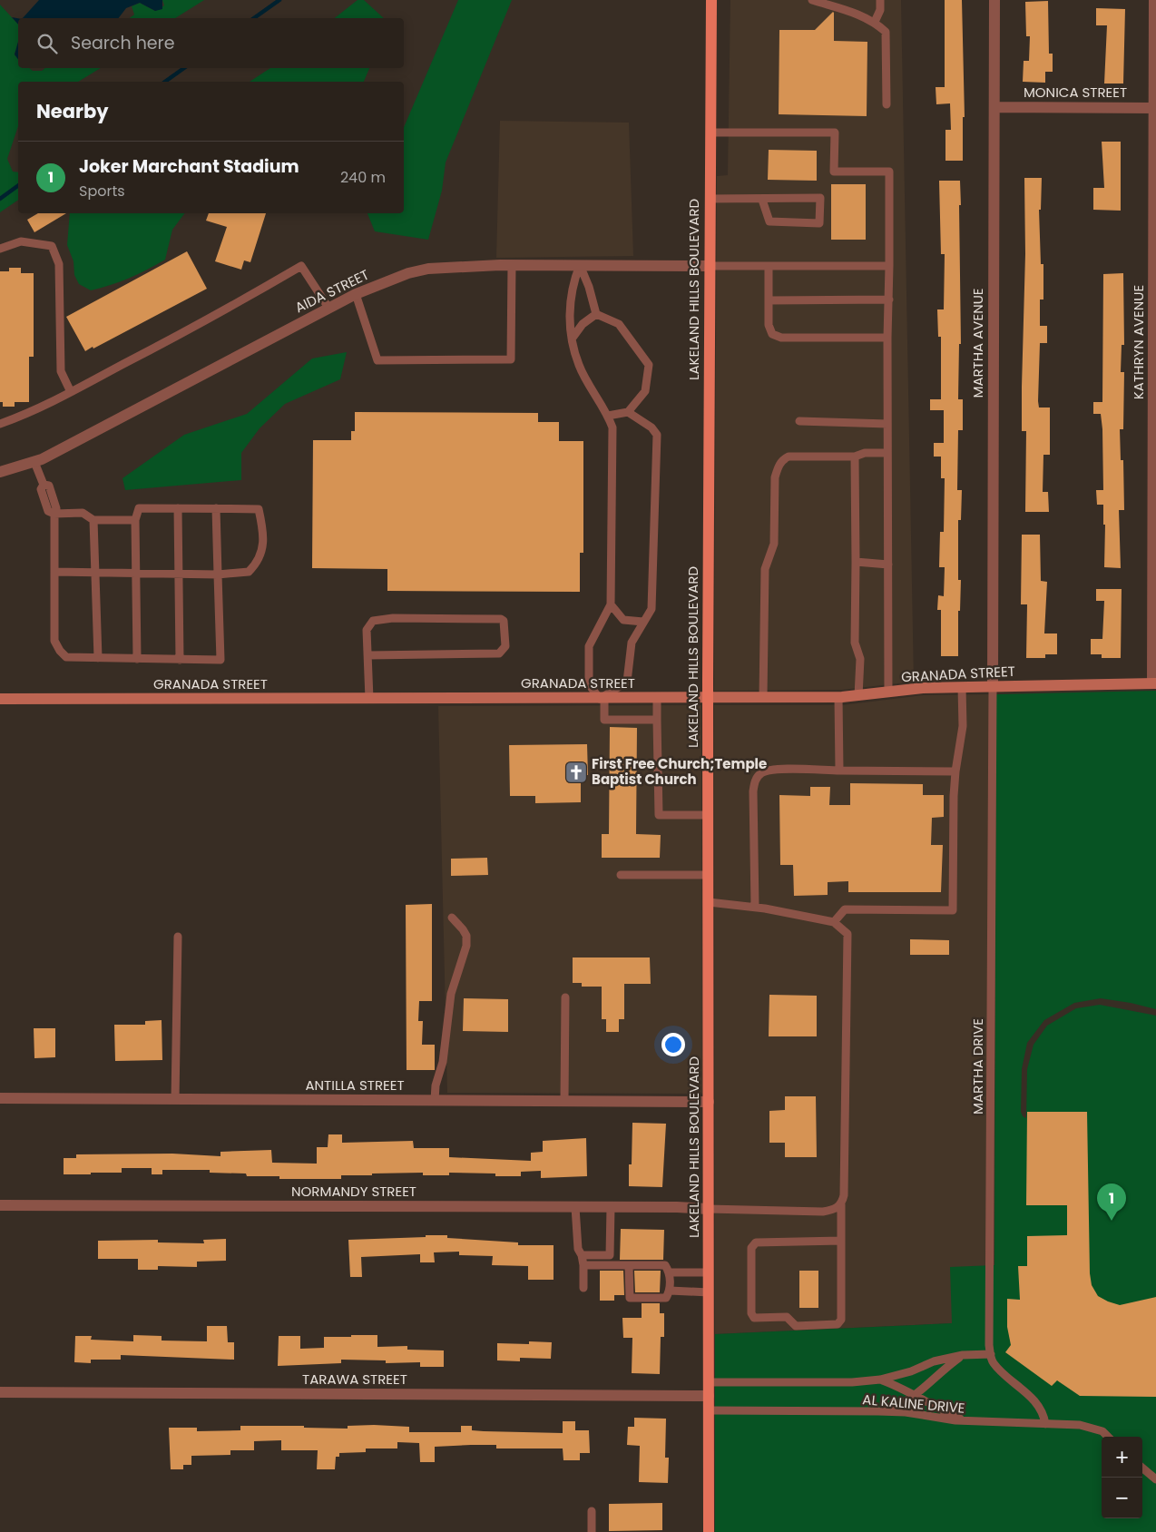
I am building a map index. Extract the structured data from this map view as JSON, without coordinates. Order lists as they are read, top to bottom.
{
  "streets": {
    "main road": ["LAKELAND HILLS BOULEVARD"],
    "street": [
      "MONICA STREET",
      "AIDA STREET",
      "KATHRYN AVENUE",
      "MARTHA AVENUE",
      "GRANADA STREET",
      "ANTILLA STREET",
      "NORMANDY STREET",
      "TARAWA STREET"
    ],
    "lane": ["MARTHA DRIVE", "AL KALINE DRIVE"]
  },
  "crossings": [
    ["MONICA STREET", "KATHRYN AVENUE"],
    ["MONICA STREET", "MARTHA AVENUE"],
    ["LAKELAND HILLS BOULEVARD", "AIDA STREET"],
    ["LAKELAND HILLS BOULEVARD", "GRANADA STREET"],
    ["LAKELAND HILLS BOULEVARD", "ANTILLA STREET"],
    ["LAKELAND HILLS BOULEVARD", "NORMANDY STREET"],
    ["LAKELAND HILLS BOULEVARD", "TARAWA STREET"],
    ["LAKELAND HILLS BOULEVARD", "AL KALINE DRIVE"],
    ["KATHRYN AVENUE", "GRANADA STREET"],
    ["MARTHA AVENUE", "GRANADA STREET"],
    ["MARTHA AVENUE", "MARTHA DRIVE"],
    ["GRANADA STREET", "MARTHA DRIVE"],
    ["MARTHA DRIVE", "AL KALINE DRIVE"]
  ],
  "places": {
    "church": ["First Free Church;Temple Baptist Church"]
  },
  "page": {
    "search": "Search here",
    "heading": "Nearby",
    "list": [
      {
        "mark": "1",
        "name": "Joker Marchant Stadium",
        "note": "Sports",
        "value": "240 m"
      }
    ],
    "pins": "1",
    "map_buttons": ["+", "−"]
  }
}
